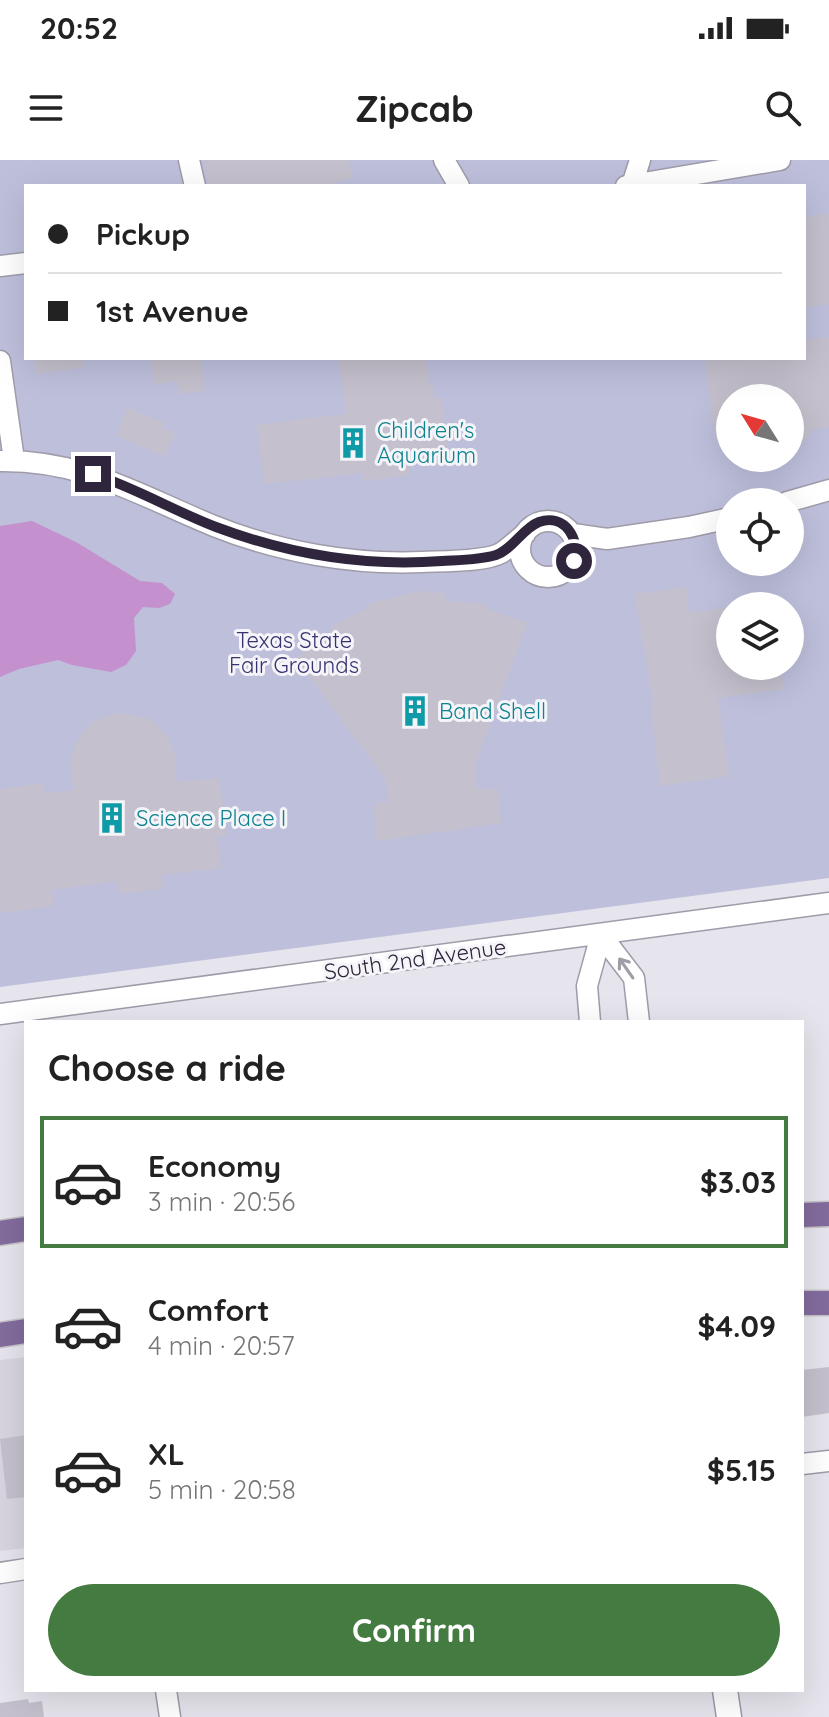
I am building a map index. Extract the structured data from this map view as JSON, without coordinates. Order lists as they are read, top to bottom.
{
  "streets": {
    "street": ["South 2nd Avenue"]
  },
  "parks": ["Texas State Fair Grounds"],
  "places": {
    "building": ["Children's Aquarium", "Band Shell", "Science Place I"]
  },
  "north": "top left",
  "page": {
    "status": "20:52",
    "header": "Zipcab",
    "banner": ["Pickup", "1st Avenue"],
    "heading": "Choose a ride",
    "list": [
      {
        "name": "Economy",
        "note": "3 min · 20:56",
        "value": "$3.03"
      },
      {
        "name": "Comfort",
        "note": "4 min · 20:57",
        "value": "$4.09"
      },
      {
        "name": "XL",
        "note": "5 min · 20:58",
        "value": "$5.15"
      }
    ],
    "buttons": "Confirm"
  }
}
